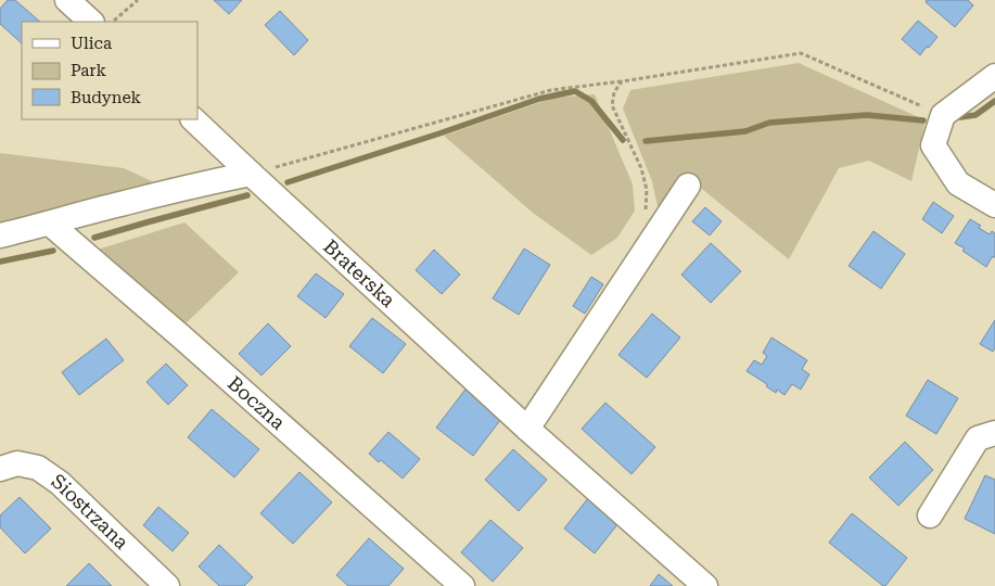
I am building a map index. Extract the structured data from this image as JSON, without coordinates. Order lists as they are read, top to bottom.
{
  "streets": {
    "street": ["Braterska", "Boczna", "Siostrzana"]
  },
  "legend": ["Ulica", "Park", "Budynek"]
}
